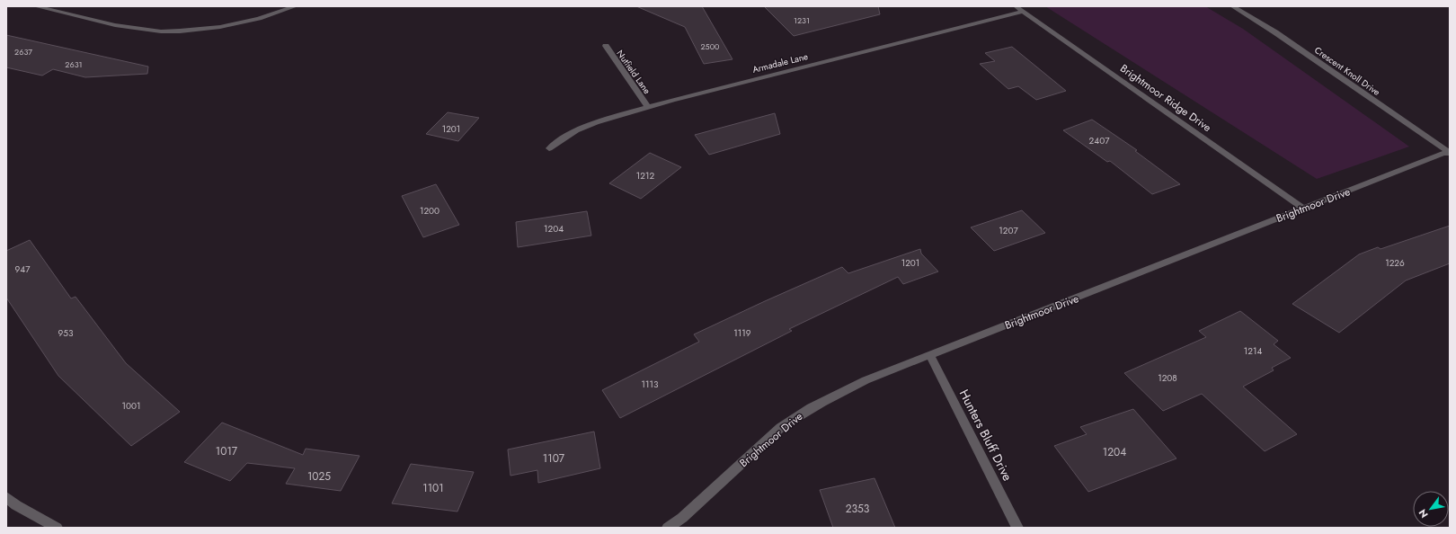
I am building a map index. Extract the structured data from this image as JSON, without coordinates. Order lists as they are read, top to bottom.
{
  "streets": {
    "street": [
      "Armadale Lane",
      "Crescent Knoll Drive",
      "Nutfield Lane",
      "Brightmoor Ridge Drive",
      "Brightmoor Drive",
      "Hunters Bluff Drive"
    ]
  },
  "crossings": [
    ["Armadale Lane", "Nutfield Lane"],
    ["Armadale Lane", "Brightmoor Ridge Drive"],
    ["Crescent Knoll Drive", "Brightmoor Drive"],
    ["Brightmoor Ridge Drive", "Brightmoor Drive"],
    ["Brightmoor Drive", "Hunters Bluff Drive"]
  ],
  "house_numbers": [
    "1231",
    "2500",
    "2637",
    "2631",
    "1201",
    "2407",
    "1212",
    "1200",
    "1204",
    "1207",
    "1201",
    "1226",
    "947",
    "953",
    "1119",
    "1214",
    "1208",
    "1113",
    "1001",
    "1017",
    "1204",
    "1107",
    "1025",
    "1101",
    "2353"
  ],
  "north": "bottom left"
}
